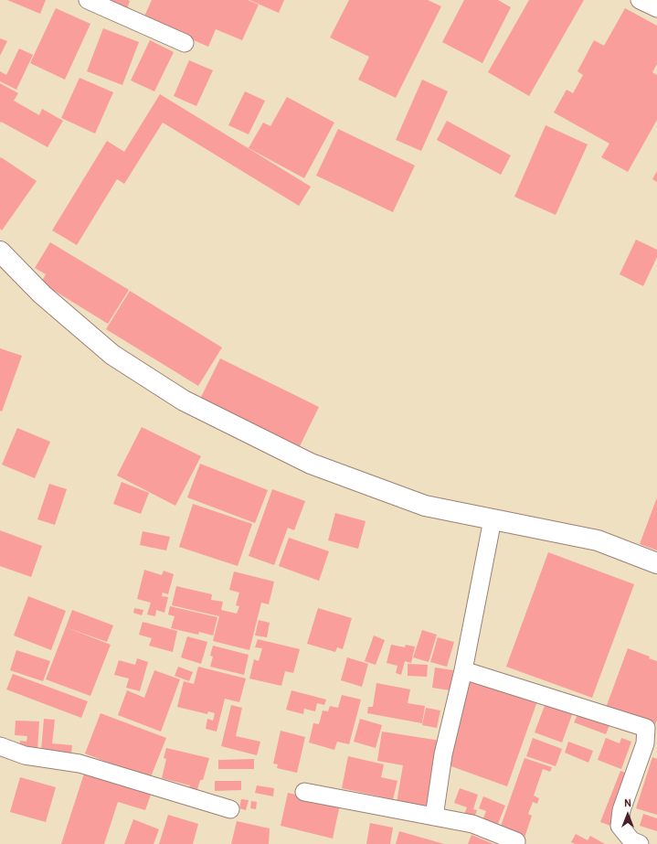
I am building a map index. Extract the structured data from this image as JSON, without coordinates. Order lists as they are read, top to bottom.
{
  "north": "top"
}
